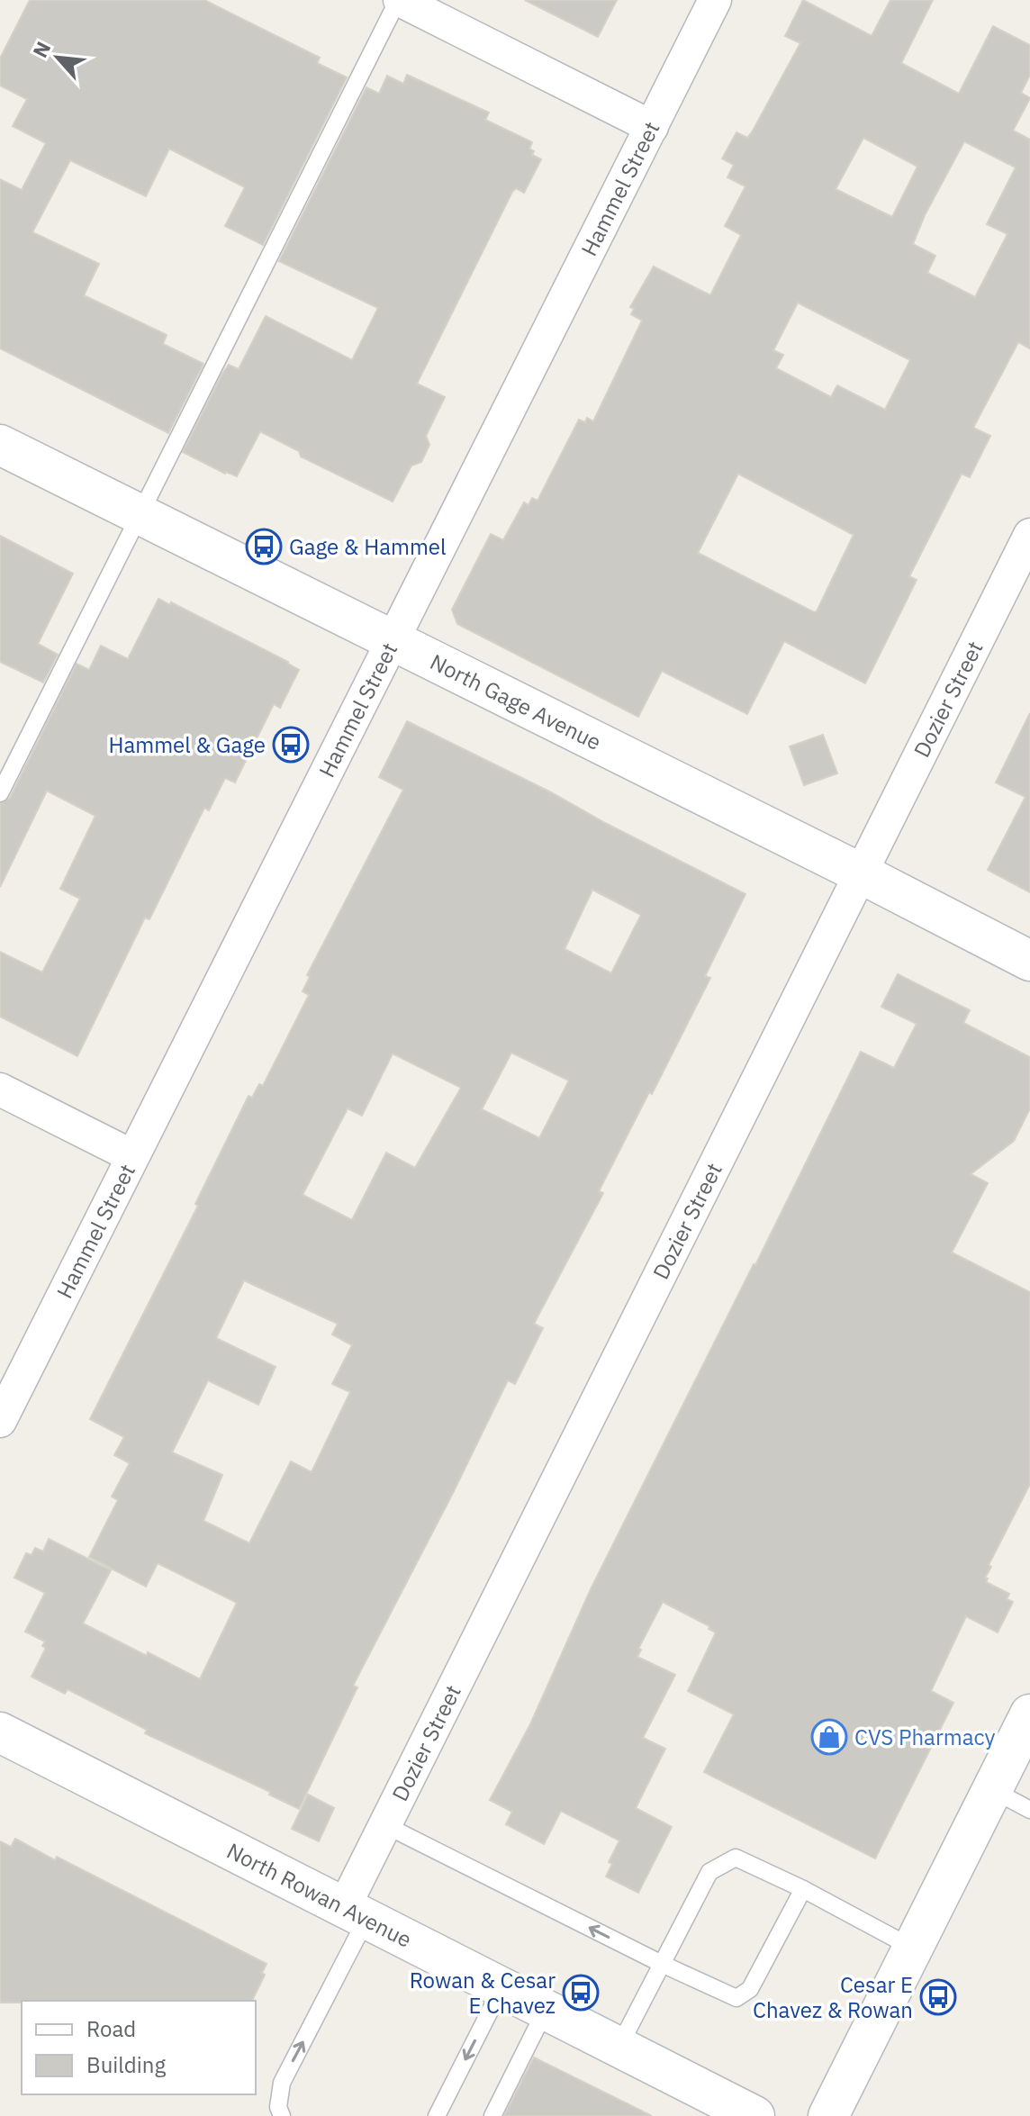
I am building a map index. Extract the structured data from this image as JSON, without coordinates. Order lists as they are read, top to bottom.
{
  "streets": {
    "street": [
      "Hammel Street",
      "Dozier Street",
      "North Gage Avenue",
      "North Rowan Avenue"
    ]
  },
  "crossings": [
    ["Hammel Street", "North Gage Avenue"],
    ["Dozier Street", "North Gage Avenue"],
    ["Dozier Street", "North Rowan Avenue"]
  ],
  "places": {
    "bus stop": [
      "Gage & Hammel",
      "Hammel & Gage",
      "Rowan & Cesar E Chavez",
      "Cesar E Chavez & Rowan"
    ],
    "shop": ["CVS Pharmacy"]
  },
  "legend": ["Road", "Building"],
  "north": "top left"
}
